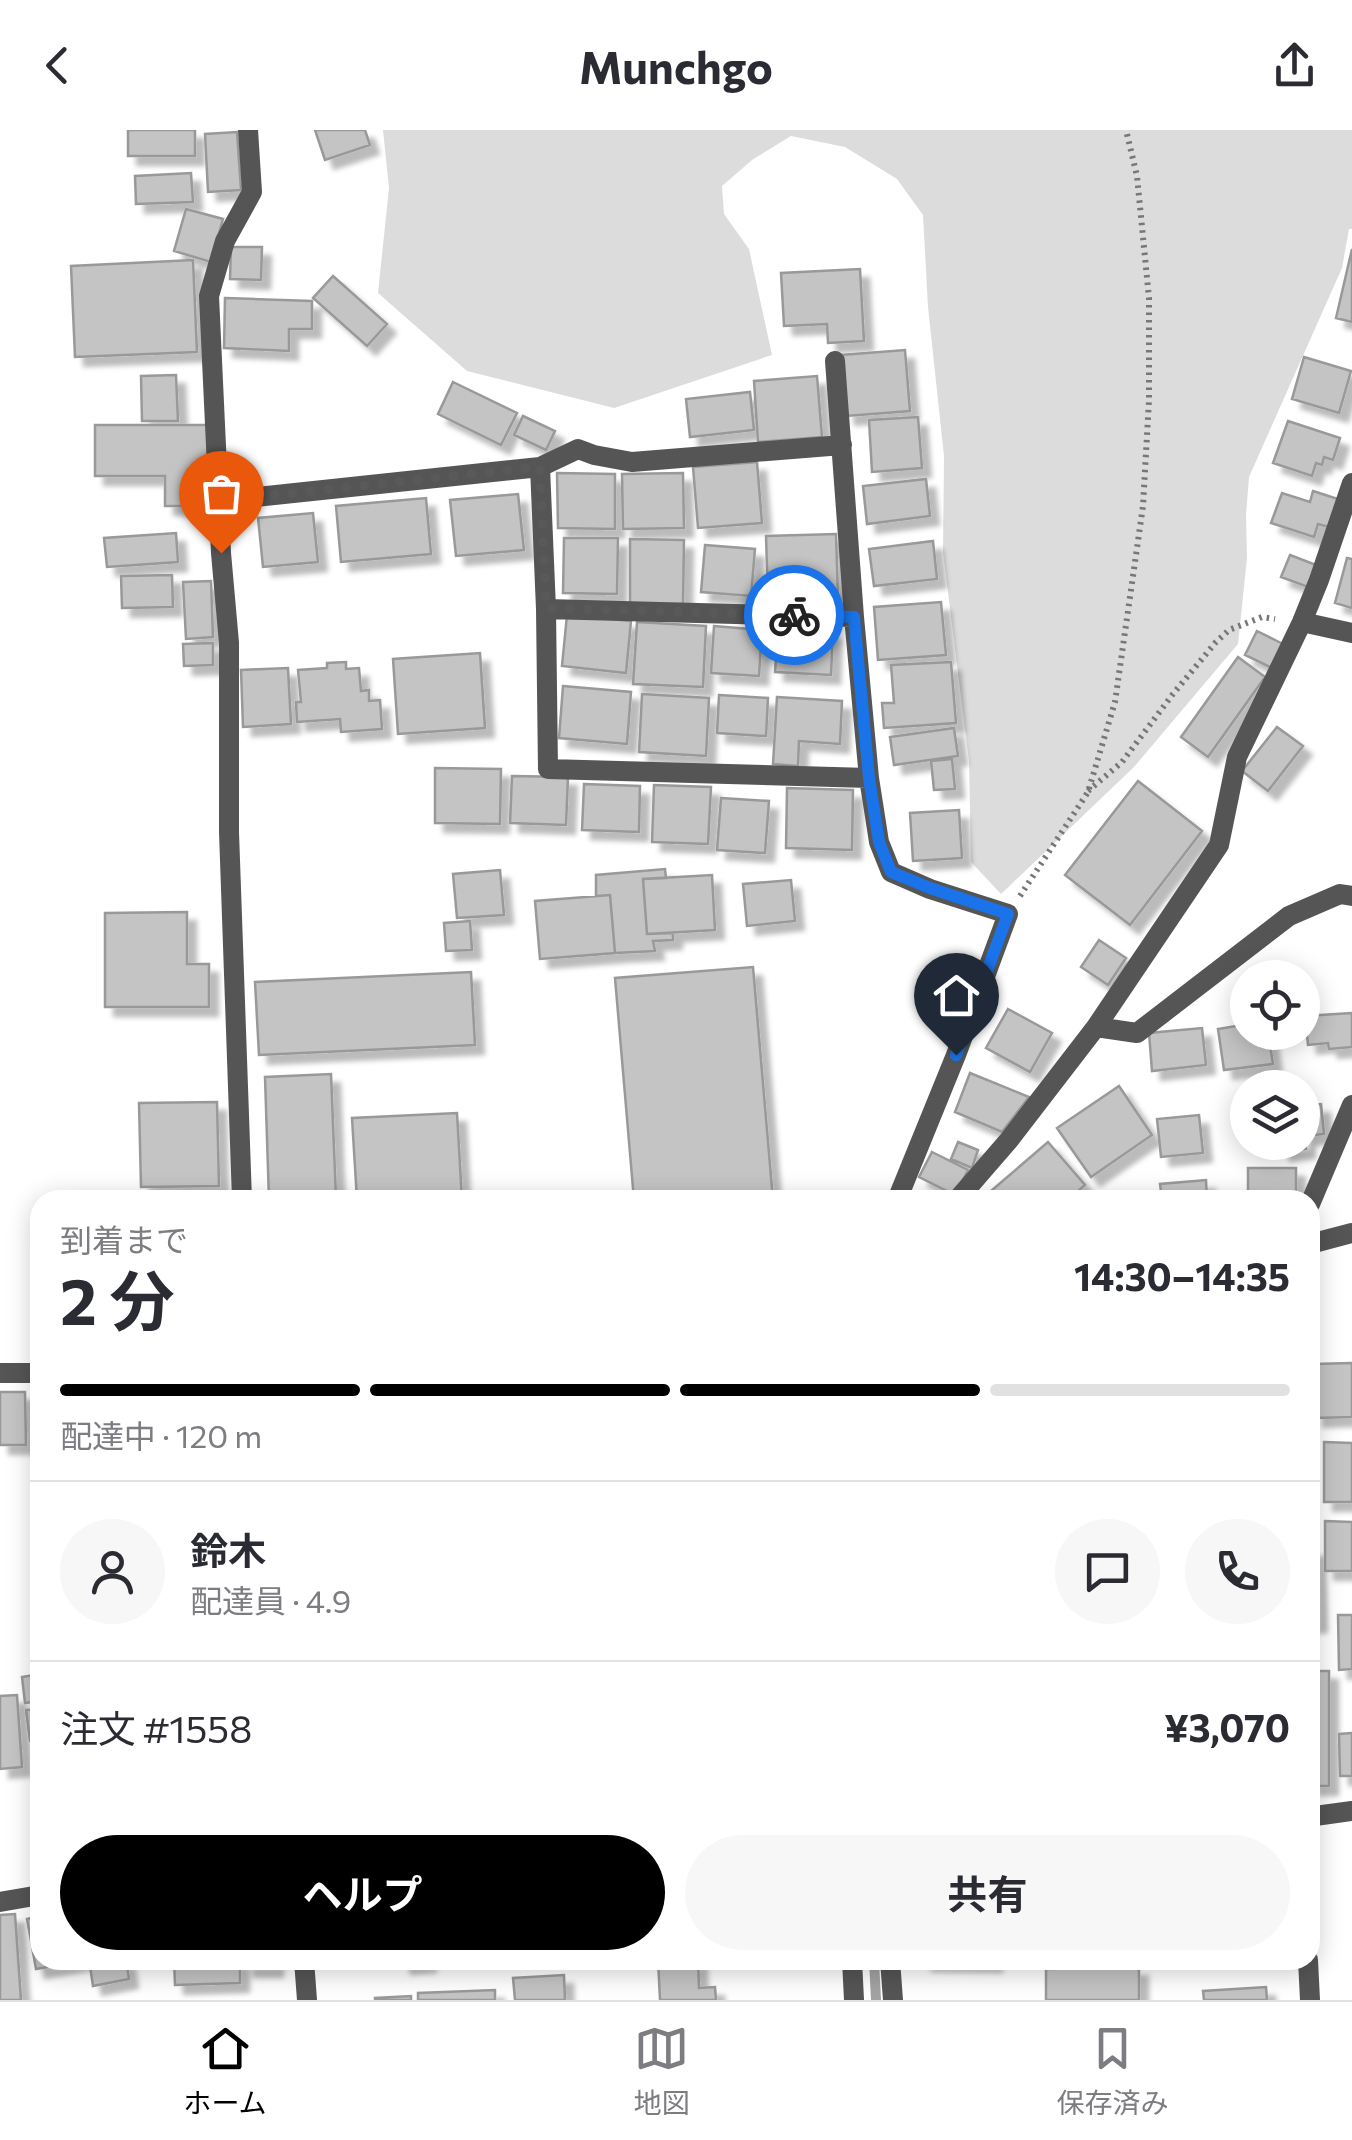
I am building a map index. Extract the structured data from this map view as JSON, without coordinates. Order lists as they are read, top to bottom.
{
  "page": {
    "header": "Munchgo",
    "heading": ["2 分", "到着まで", "14:30–14:35"],
    "panel": [
      "鈴木",
      "配達員 · 4.9",
      "注文 #1558",
      "¥3,070"
    ],
    "bar": "配達中 · 120 m",
    "buttons": ["ヘルプ", "共有"],
    "tabs": ["ホーム", "地図", "保存済み"]
  }
}
